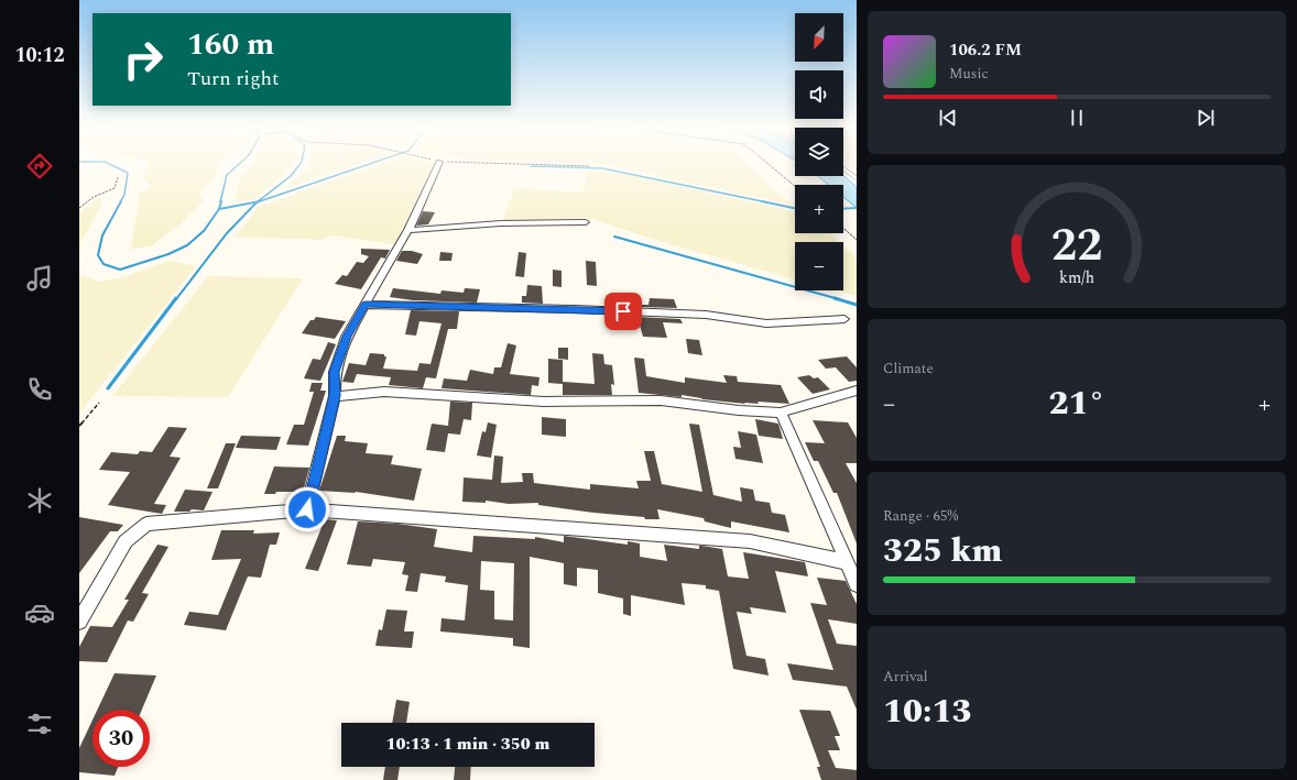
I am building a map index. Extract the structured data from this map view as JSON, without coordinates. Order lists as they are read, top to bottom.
{
  "north": "bottom left",
  "page": {
    "tabs": "10:12",
    "map_buttons": ["+", "−"],
    "turn": ["160 m", "Turn right"],
    "song": ["106.2 FM", "Music"],
    "tile": [
      "Climate",
      ["Range · 65%", "325 km"],
      ["Arrival", "10:13"]
    ],
    "heat": ["−", "21°", "+"],
    "limit": "30",
    "trip": "10:13 · 1 min · 350 m",
    "gauge": ["22", "km/h"]
  }
}
